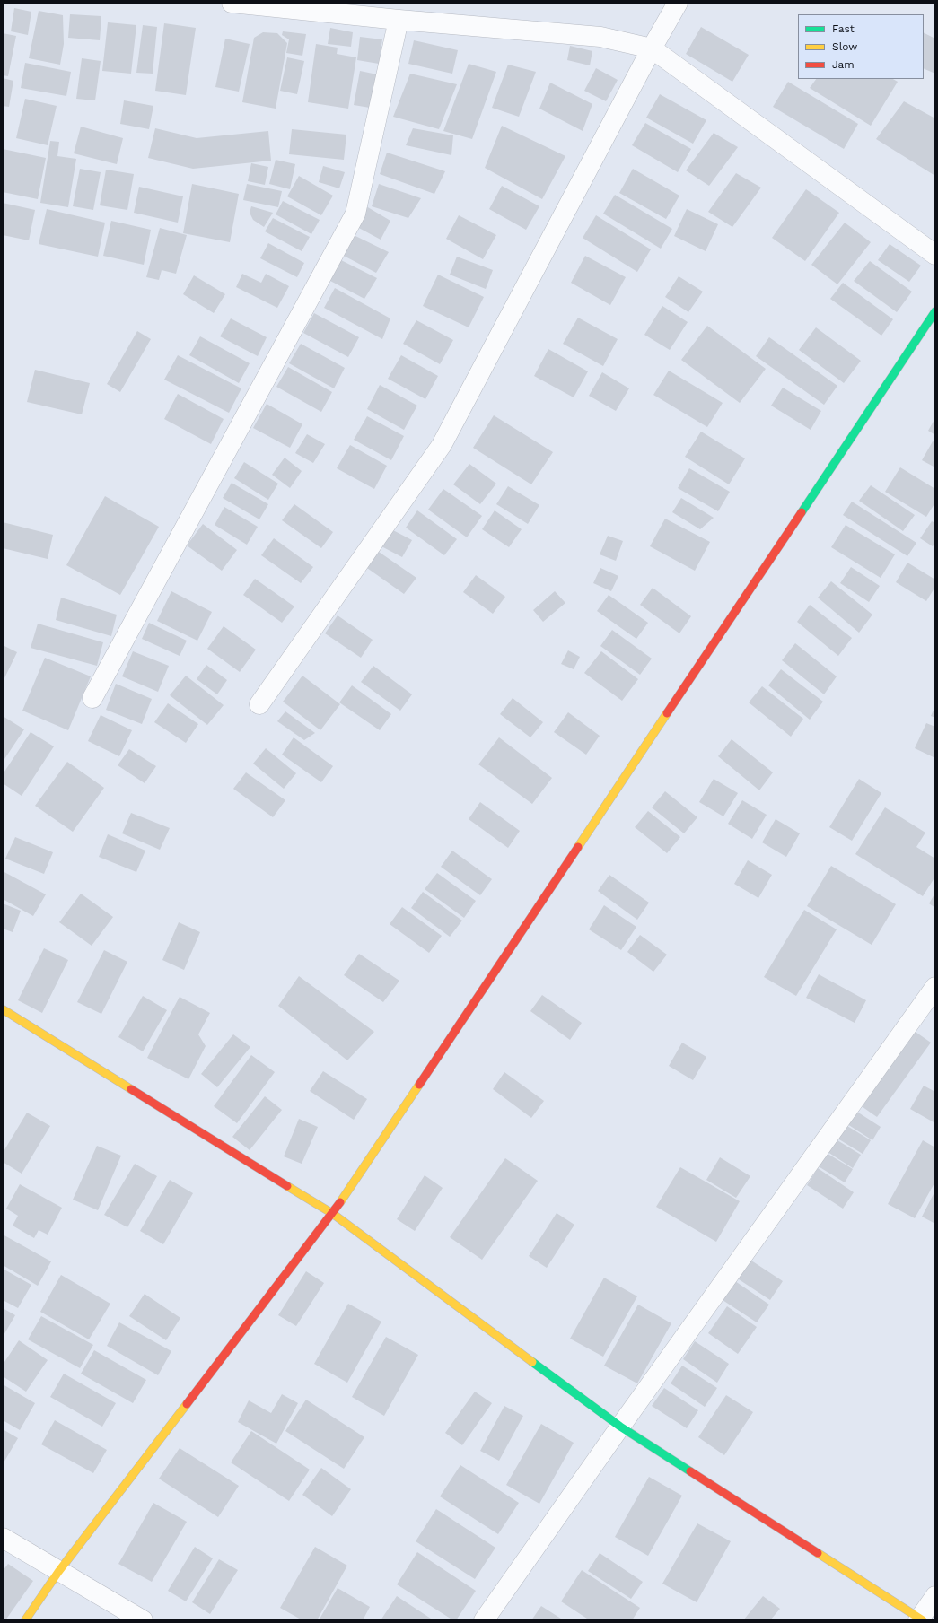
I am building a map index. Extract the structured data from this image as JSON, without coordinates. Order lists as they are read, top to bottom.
{
  "legend": ["Fast", "Slow", "Jam"]
}
